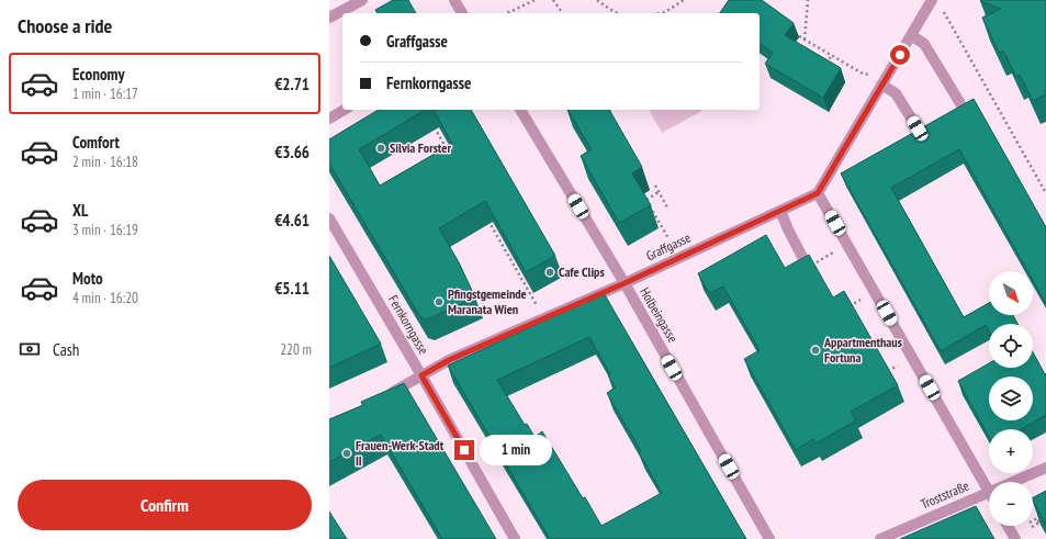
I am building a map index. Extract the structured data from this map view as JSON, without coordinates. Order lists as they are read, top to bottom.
{
  "streets": {
    "street": [
      "Graffgasse",
      "Holbeingasse",
      "Fernkorngasse",
      "Troststraße"
    ]
  },
  "crossings": [
    ["Graffgasse", "Holbeingasse"],
    ["Graffgasse", "Fernkorngasse"]
  ],
  "places": [
    "Silvia Forster",
    "Cafe Clips",
    "Pfingstgemeinde Maranata Wien",
    "Appartmenthaus Fortuna",
    "Frauen-Werk-Stadt II"
  ],
  "north": "bottom right",
  "page": {
    "heading": "Choose a ride",
    "banner": ["Graffgasse", "Fernkorngasse"],
    "list": [
      {
        "name": "Economy",
        "note": "1 min · 16:17",
        "value": "€2.71"
      },
      {
        "name": "Comfort",
        "note": "2 min · 16:18",
        "value": "€3.66"
      },
      {
        "name": "XL",
        "note": "3 min · 16:19",
        "value": "€4.61"
      },
      {
        "name": "Moto",
        "note": "4 min · 16:20",
        "value": "€5.11"
      }
    ],
    "map_buttons": ["+", "−"],
    "pay": ["Cash", "220 m"],
    "bubble": "1 min",
    "buttons": "Confirm"
  }
}
